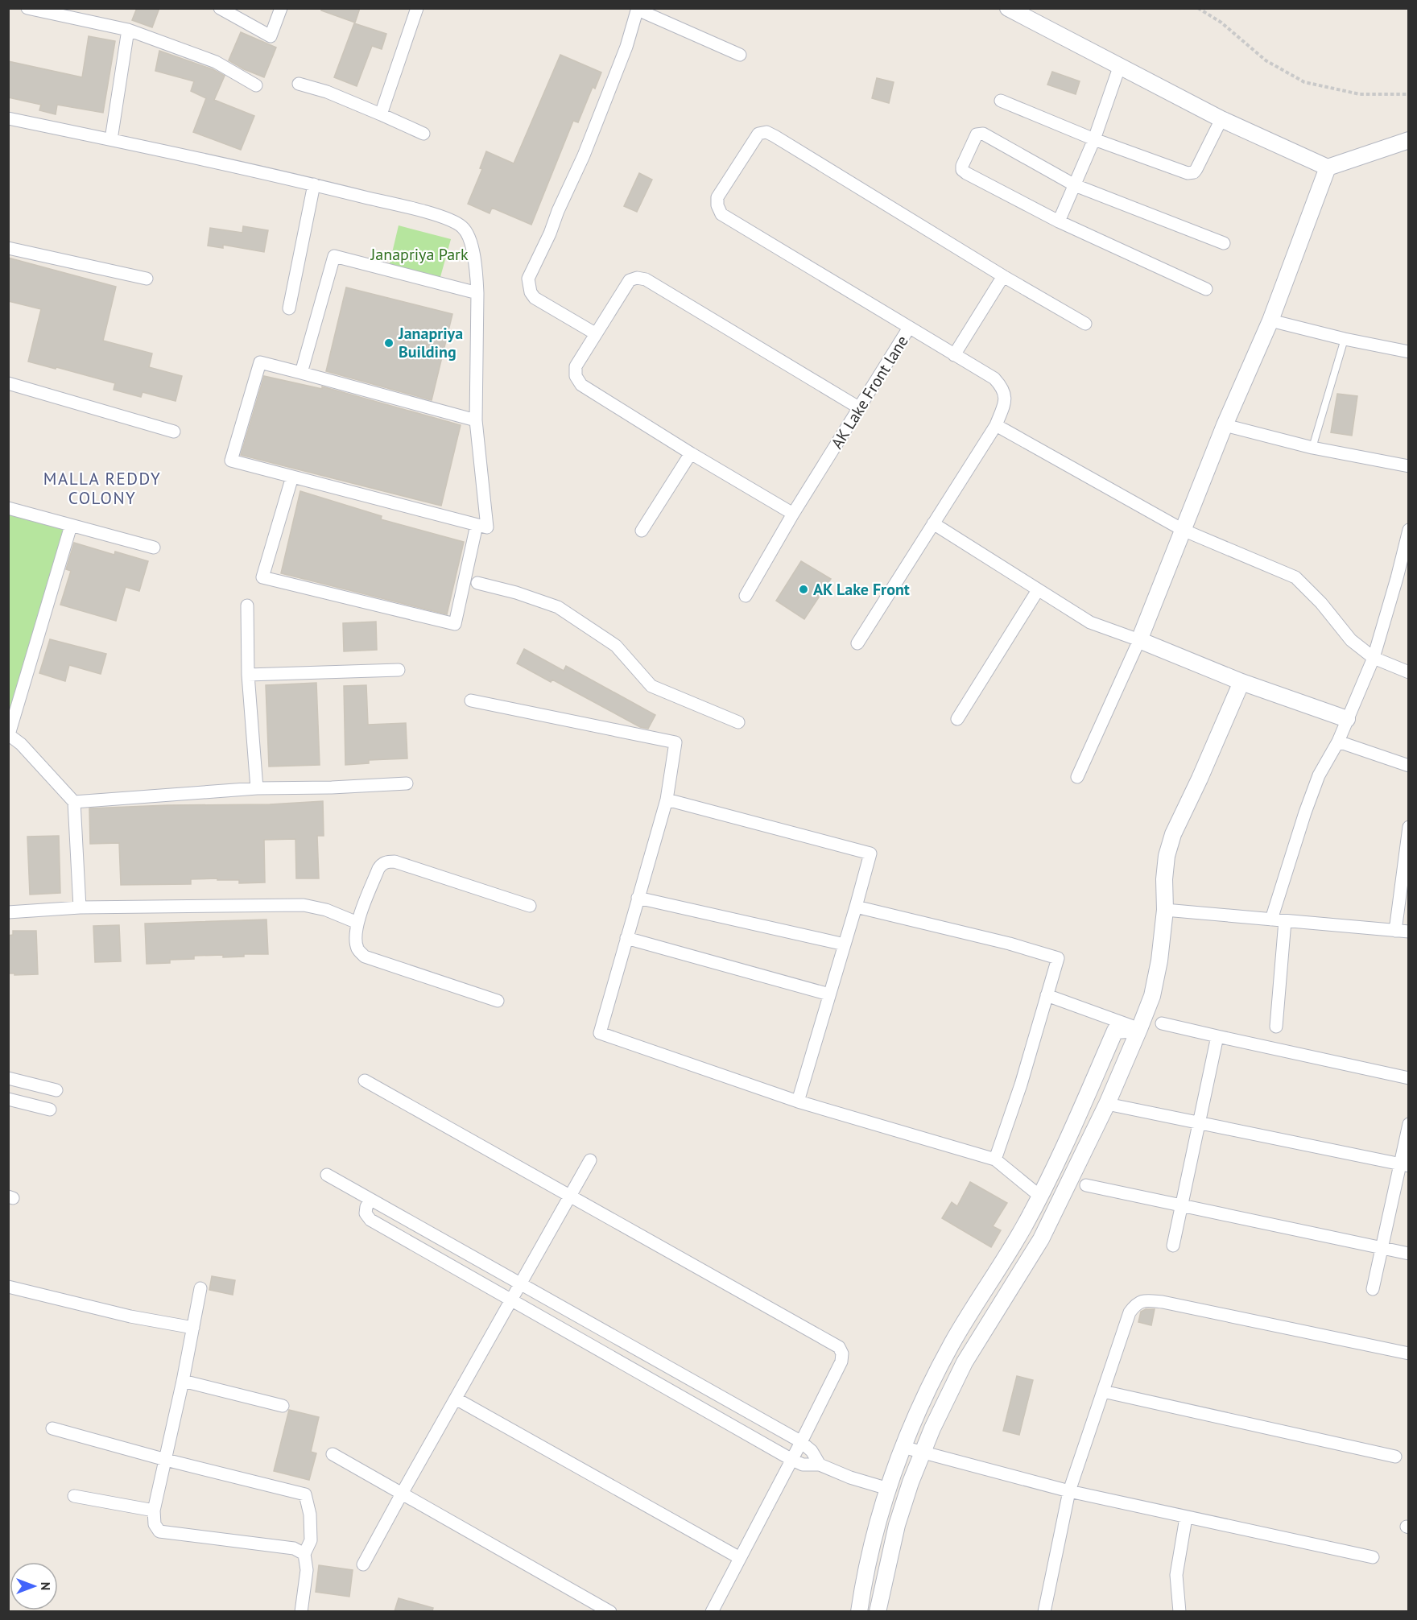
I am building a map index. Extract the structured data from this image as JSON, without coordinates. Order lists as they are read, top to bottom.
{
  "streets": {
    "street": ["AK Lake Front lane"]
  },
  "districts": ["MALLA REDDY COLONY"],
  "parks": ["Janapriya Park"],
  "places": ["Janapriya Building", "AK Lake Front"],
  "north": "right"
}
